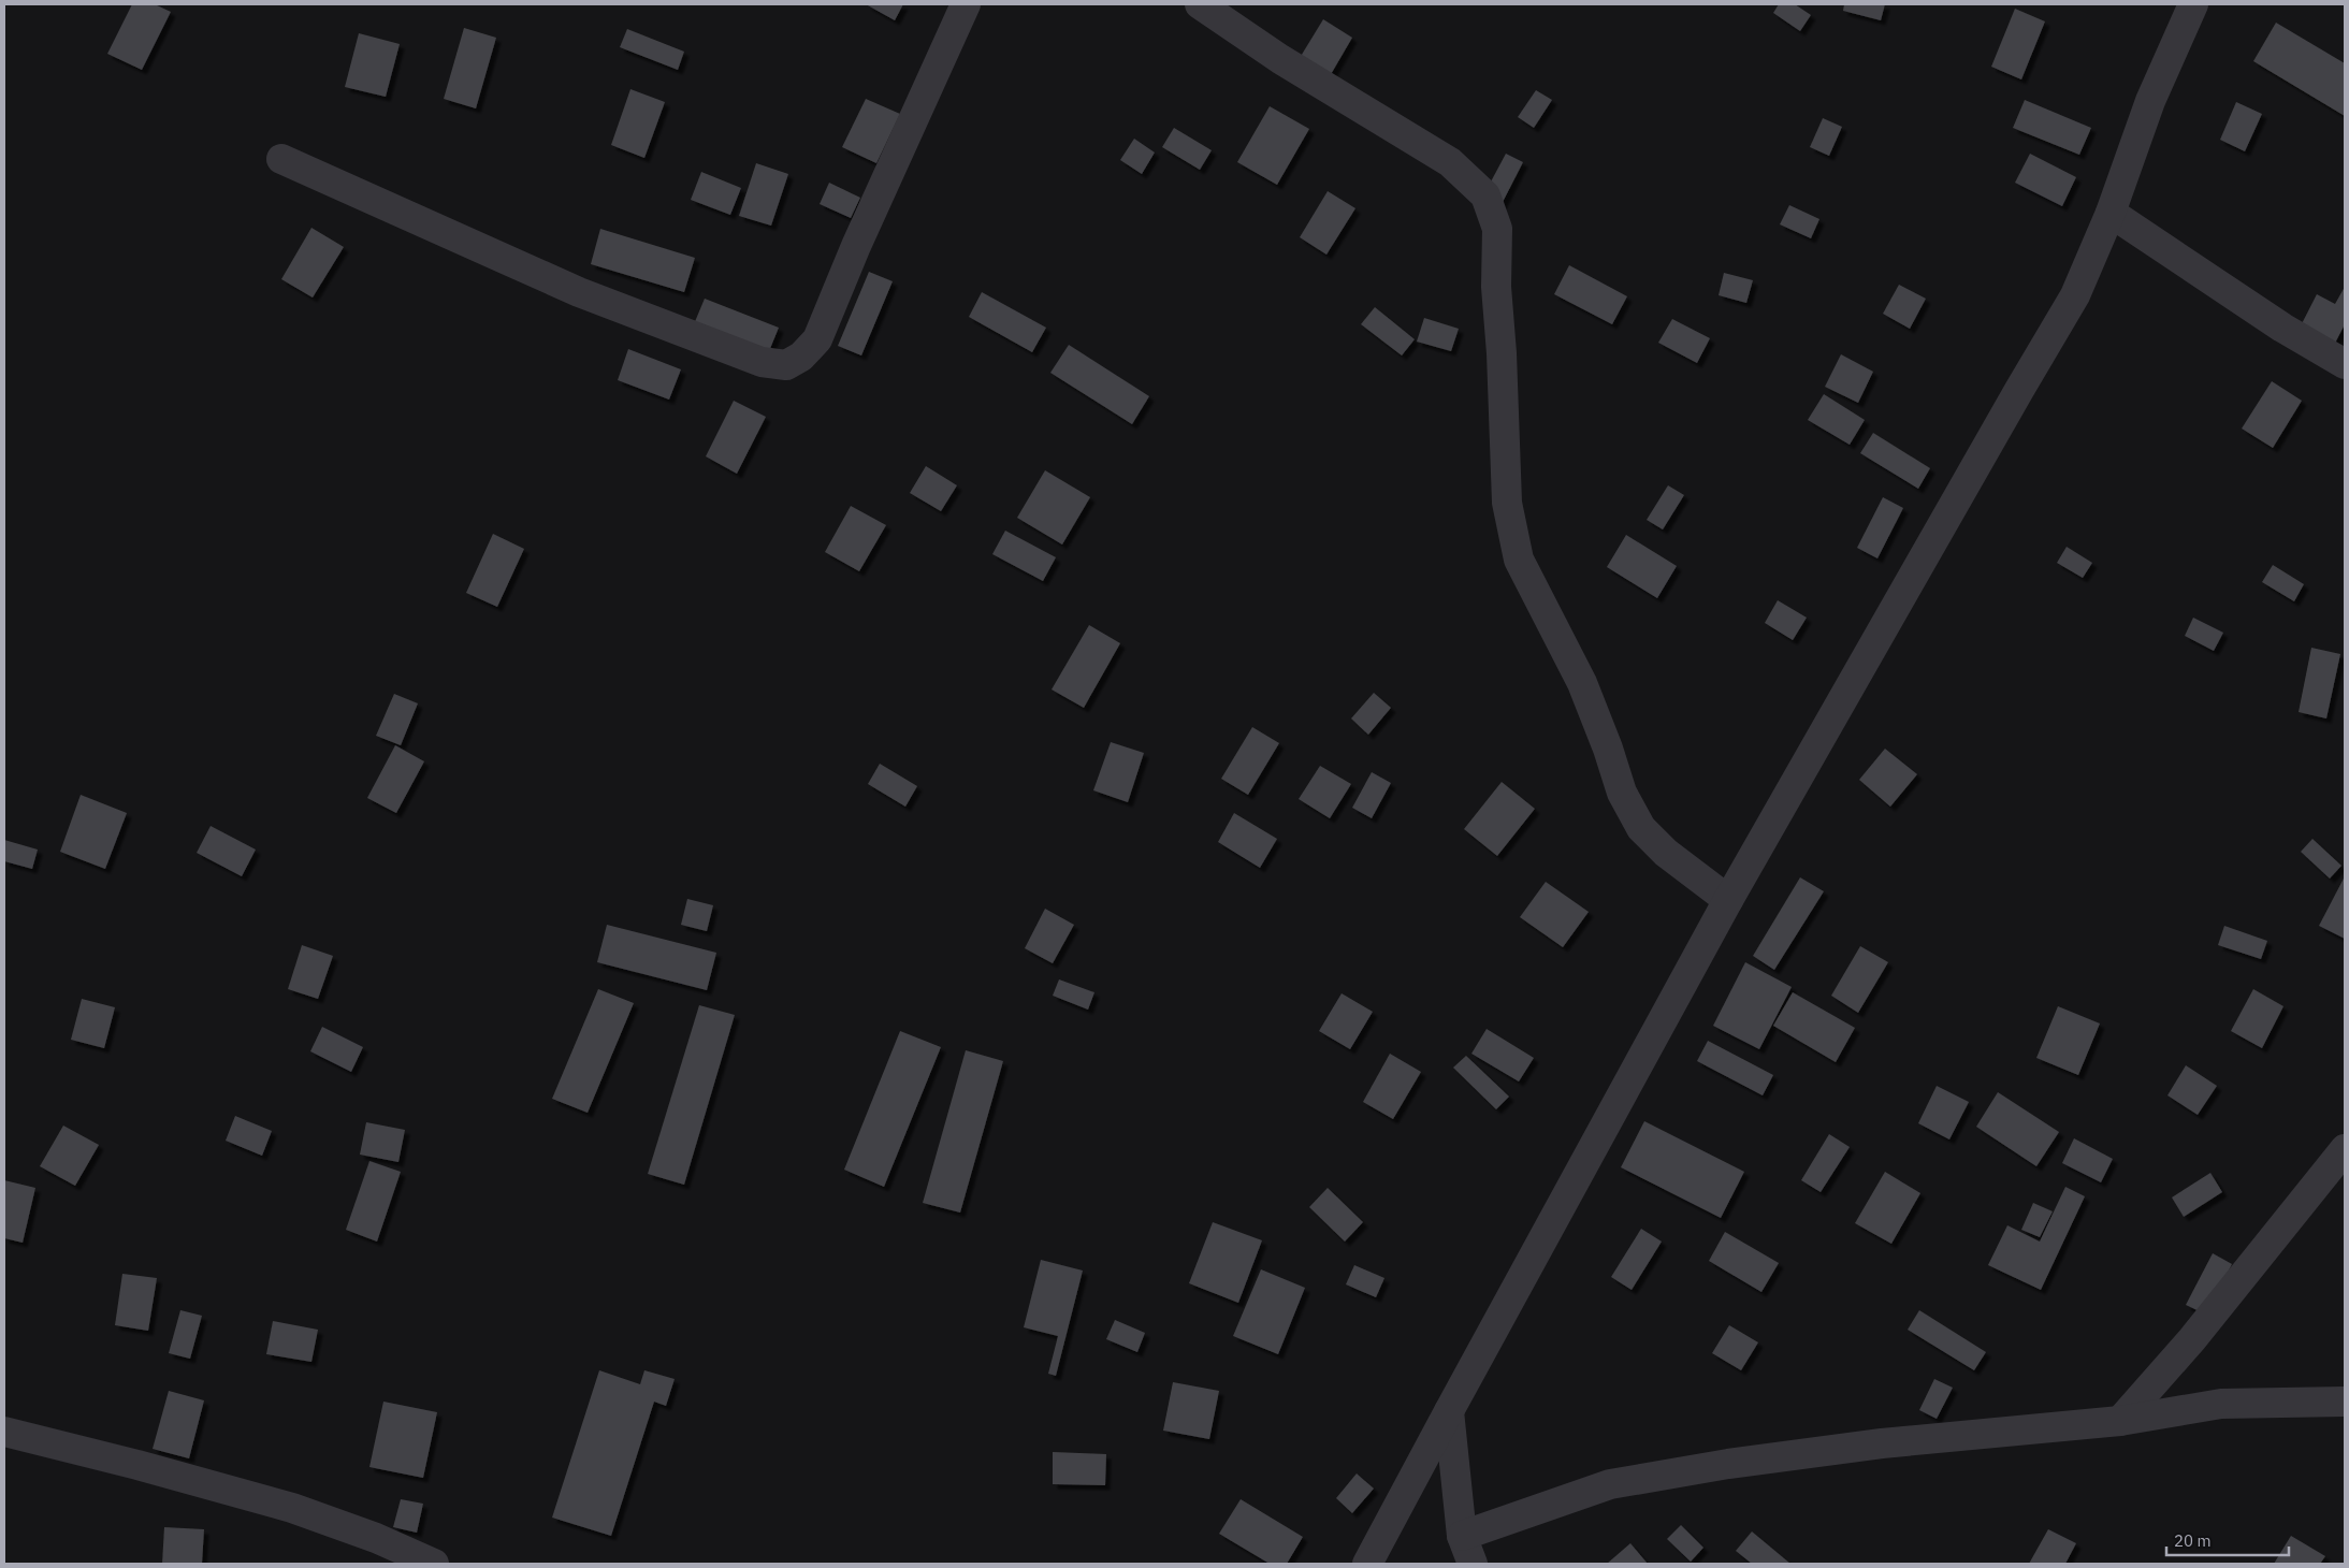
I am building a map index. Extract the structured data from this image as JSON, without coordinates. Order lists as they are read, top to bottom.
{
  "scale_bar": "20 m"
}
